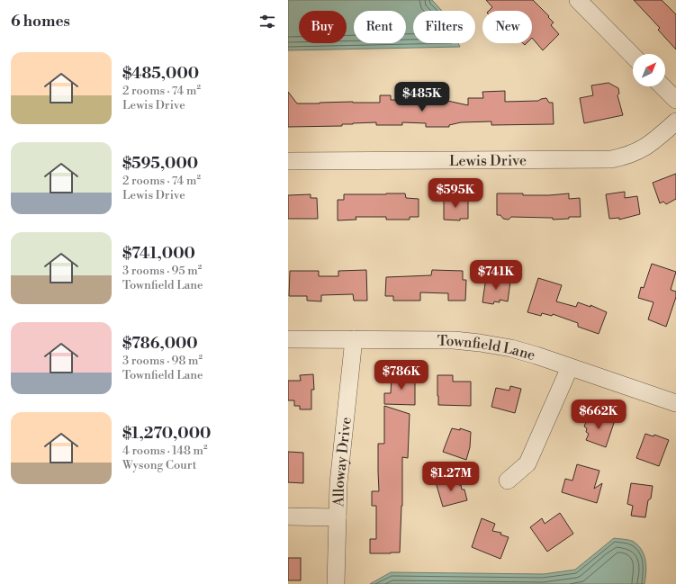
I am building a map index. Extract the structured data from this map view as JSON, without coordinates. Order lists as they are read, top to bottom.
{
  "streets": {
    "street": ["Lewis Drive", "Townfield Lane", "Alloway Drive"]
  },
  "crossings": [
    ["Townfield Lane", "Alloway Drive"]
  ],
  "north": "top right",
  "page": {
    "heading": "6 homes",
    "chip": [
      "Buy",
      "Rent",
      "Filters",
      "New"
    ],
    "list": [
      {
        "name": "$485,000",
        "note": "2 rooms · 74 m² · Lewis Drive"
      },
      {
        "name": "$595,000",
        "note": "2 rooms · 74 m² · Lewis Drive"
      },
      {
        "name": "$741,000",
        "note": "3 rooms · 95 m² · Townfield Lane"
      },
      {
        "name": "$786,000",
        "note": "3 rooms · 98 m² · Townfield Lane"
      },
      {
        "name": "$1,270,000",
        "note": "4 rooms · 148 m² · Wysong Court"
      }
    ],
    "price": [
      "$485K",
      "$595K",
      "$741K",
      "$786K",
      "$662K",
      "$1.27M"
    ]
  }
}
